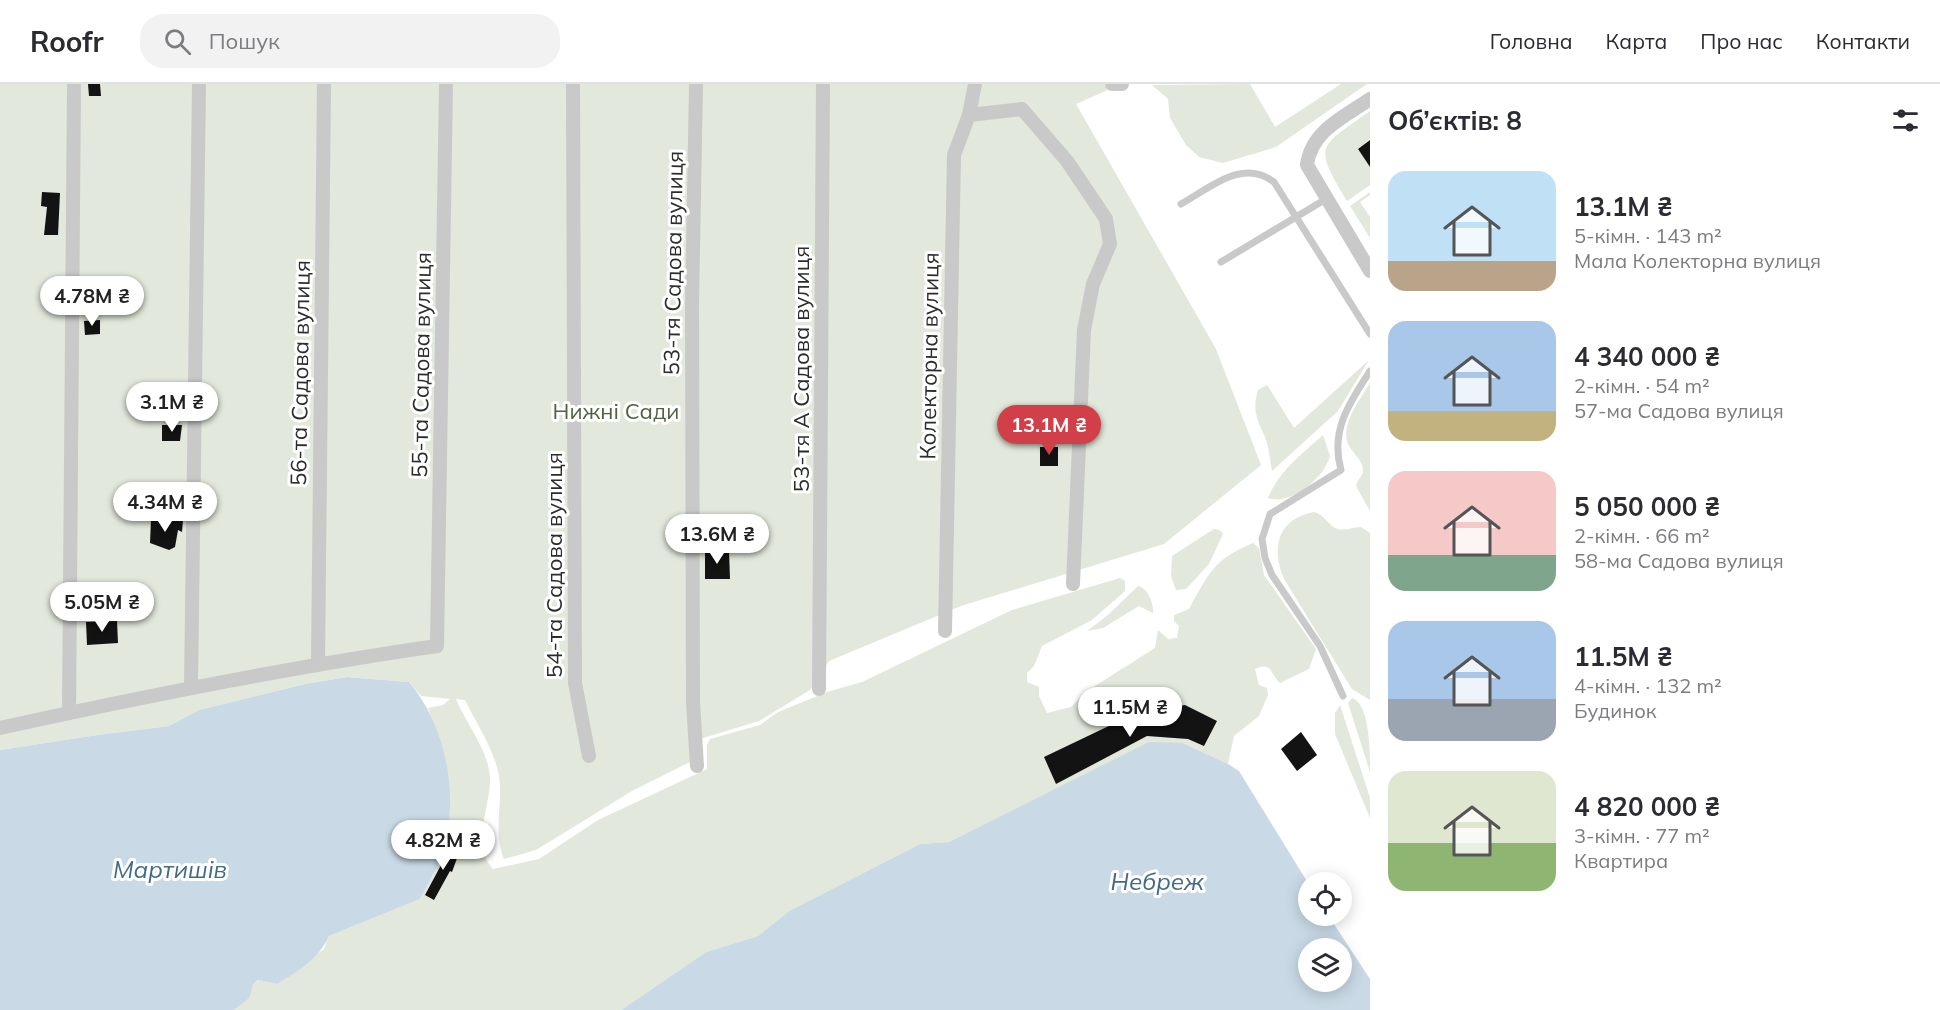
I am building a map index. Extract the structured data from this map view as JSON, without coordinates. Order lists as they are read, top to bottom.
{
  "streets": {
    "street": [
      "53-тя Садова вулиця",
      "Колекторна вулиця",
      "55-та Садова вулиця",
      "53-тя А Садова вулиця",
      "56-та Садова вулиця",
      "54-та Садова вулиця"
    ]
  },
  "crossings": [
    ["55-та Садова вулиця", "56-та Садова вулиця"]
  ],
  "water": ["Мартишів", "Небреж"],
  "parks": ["Нижні Сади"],
  "page": {
    "header": "Roofr",
    "search": "Пошук",
    "nav": [
      "Головна",
      "Карта",
      "Про нас",
      "Контакти"
    ],
    "heading": "Об’єктів: 8",
    "list": [
      {
        "name": "13.1M ₴",
        "note": "5-кімн. · 143 m² · Мала Колекторна вулиця"
      },
      {
        "name": "4 340 000 ₴",
        "note": "2-кімн. · 54 m² · 57-ма Садова вулиця"
      },
      {
        "name": "5 050 000 ₴",
        "note": "2-кімн. · 66 m² · 58-ма Садова вулиця"
      },
      {
        "name": "11.5M ₴",
        "note": "4-кімн. · 132 m² · Будинок"
      },
      {
        "name": "4 820 000 ₴",
        "note": "3-кімн. · 77 m² · Квартира"
      }
    ],
    "price": [
      "4.78M ₴",
      "3.1M ₴",
      "13.1M ₴",
      "4.34M ₴",
      "13.6M ₴",
      "5.05M ₴",
      "11.5M ₴",
      "4.82M ₴"
    ]
  }
}
